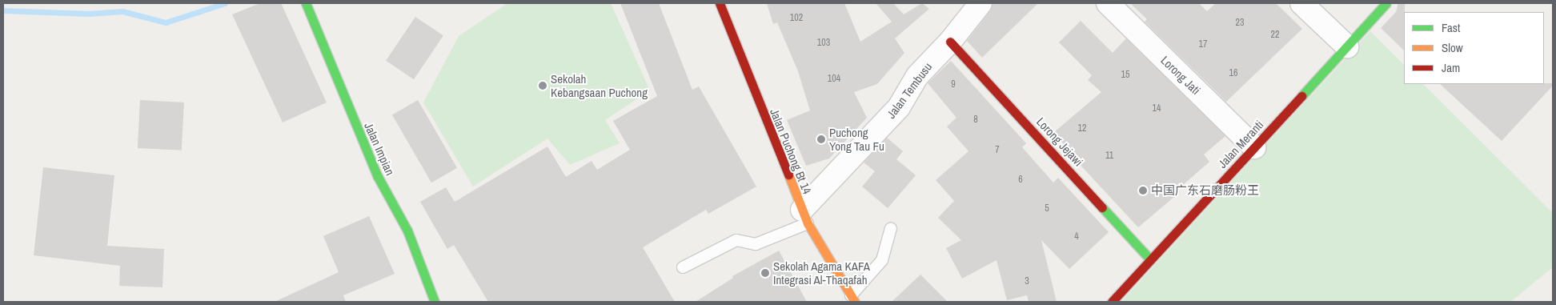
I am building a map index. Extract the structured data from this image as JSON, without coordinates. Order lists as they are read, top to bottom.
{
  "streets": {
    "street": [
      "Lorong Jati",
      "Jalan Tembusu",
      "Lorong Jejawi",
      "Jalan Meranti",
      "Jalan Impian",
      "Jalan Puchong Bt 14"
    ]
  },
  "crossings": [
    ["Lorong Jati", "Jalan Meranti"],
    ["Jalan Tembusu", "Lorong Jejawi"],
    ["Jalan Tembusu", "Jalan Puchong Bt 14"],
    ["Lorong Jejawi", "Jalan Meranti"]
  ],
  "places": [
    "Sekolah Kebangsaan Puchong",
    "Puchong Yong Tau Fu",
    "中国广东石磨肠粉王",
    "Sekolah Agama KAFA Integrasi Al-Thaqafah"
  ],
  "house_numbers": [
    "102",
    "23",
    "22",
    "103",
    "17",
    "16",
    "15",
    "104",
    "9",
    "14",
    "8",
    "12",
    "7",
    "11",
    "6",
    "5",
    "4",
    "3"
  ],
  "legend": ["Fast", "Slow", "Jam"]
}
